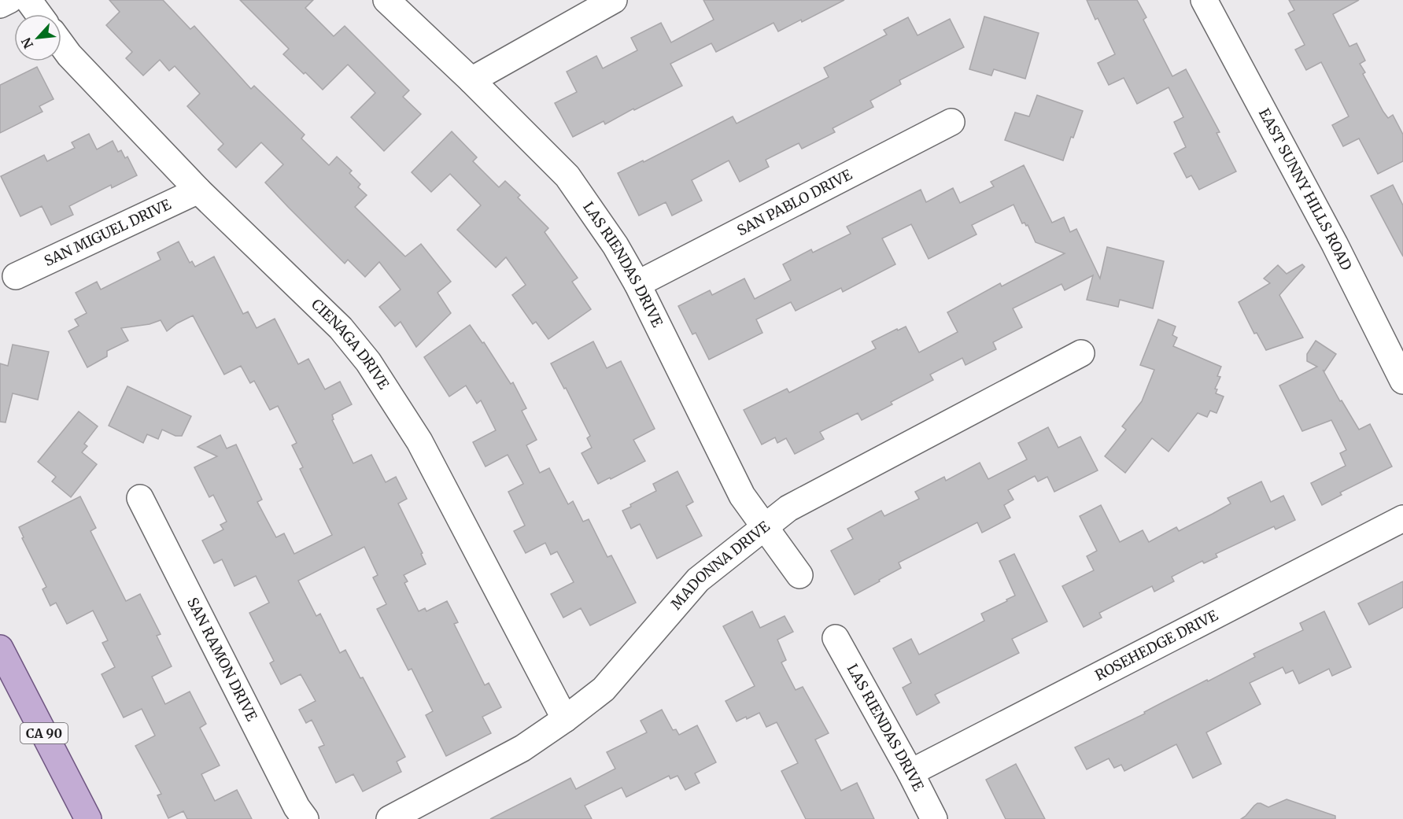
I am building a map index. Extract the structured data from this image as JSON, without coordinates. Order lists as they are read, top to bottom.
{
  "streets": {
    "main road": ["CA 90"],
    "street": [
      "EAST SUNNY HILLS ROAD",
      "SAN PABLO DRIVE",
      "SAN MIGUEL DRIVE",
      "LAS RIENDAS DRIVE",
      "CIENAGA DRIVE",
      "MADONNA DRIVE",
      "ROSEHEDGE DRIVE",
      "SAN RAMON DRIVE"
    ]
  },
  "crossings": [
    ["SAN PABLO DRIVE", "LAS RIENDAS DRIVE"],
    ["SAN MIGUEL DRIVE", "CIENAGA DRIVE"],
    ["LAS RIENDAS DRIVE", "MADONNA DRIVE"],
    ["LAS RIENDAS DRIVE", "ROSEHEDGE DRIVE"],
    ["CIENAGA DRIVE", "MADONNA DRIVE"]
  ],
  "north": "bottom left"
}
